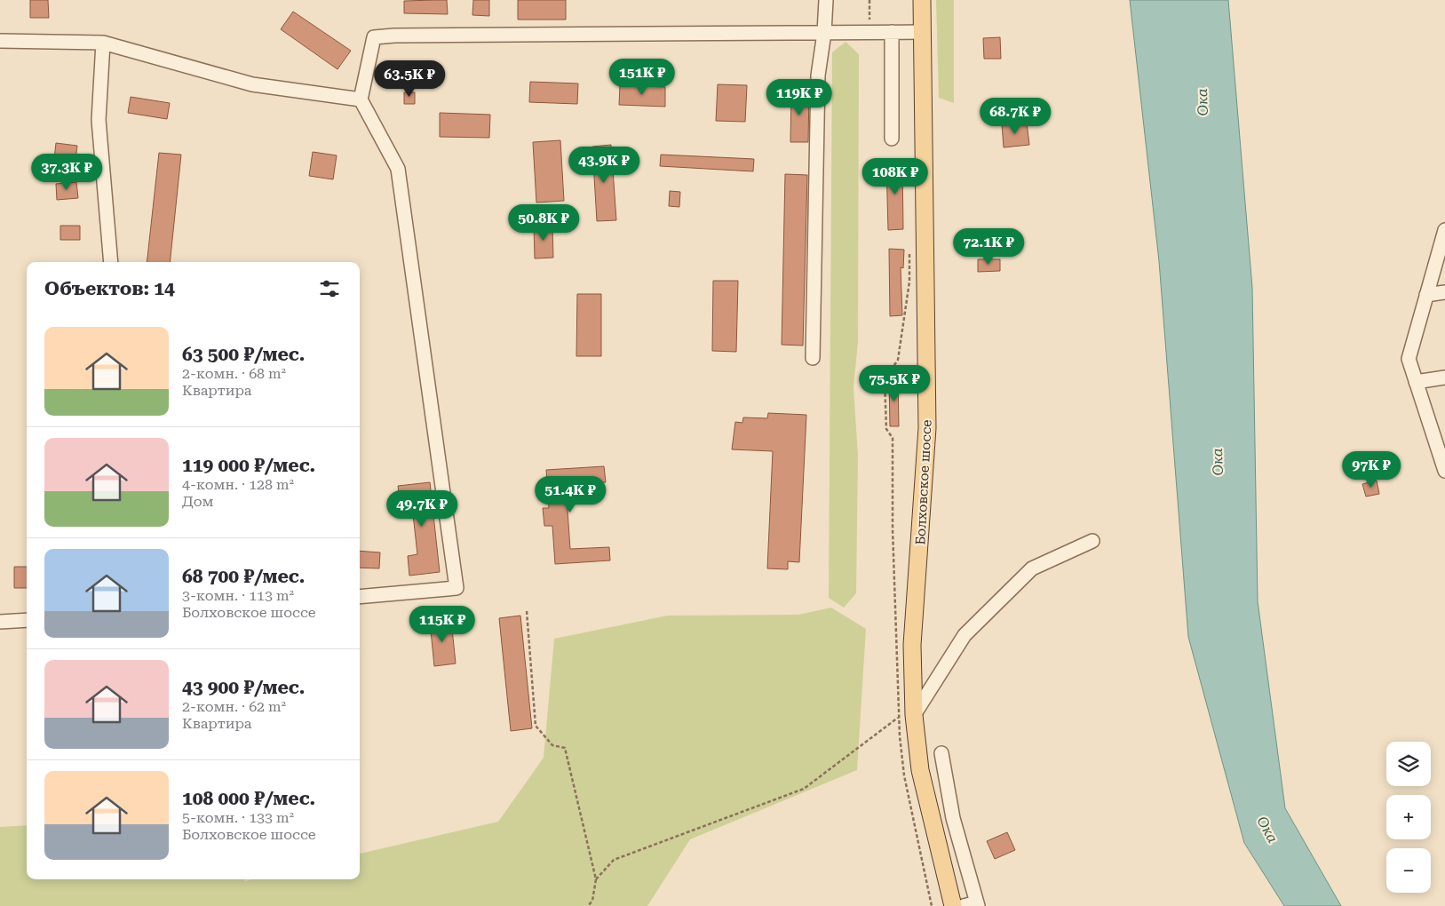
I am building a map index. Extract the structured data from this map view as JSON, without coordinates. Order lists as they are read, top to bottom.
{
  "streets": {
    "main road": ["Болховское шоссе"]
  },
  "water": ["Ока"],
  "page": {
    "price": [
      "151K ₽",
      "63.5K ₽",
      "119K ₽",
      "68.7K ₽",
      "43.9K ₽",
      "37.3K ₽",
      "108K ₽",
      "50.8K ₽",
      "72.1K ₽",
      "75.5K ₽",
      "97K ₽",
      "51.4K ₽",
      "49.7K ₽",
      "115K ₽"
    ],
    "heading": "Объектов: 14",
    "list": [
      {
        "name": "63 500 ₽/мес.",
        "note": "2-комн. · 68 m² · Квартира"
      },
      {
        "name": "119 000 ₽/мес.",
        "note": "4-комн. · 128 m² · Дом"
      },
      {
        "name": "68 700 ₽/мес.",
        "note": "3-комн. · 113 m² · Болховское шоссе"
      },
      {
        "name": "43 900 ₽/мес.",
        "note": "2-комн. · 62 m² · Квартира"
      },
      {
        "name": "108 000 ₽/мес.",
        "note": "5-комн. · 133 m² · Болховское шоссе"
      }
    ],
    "map_buttons": ["+", "−"]
  }
}
